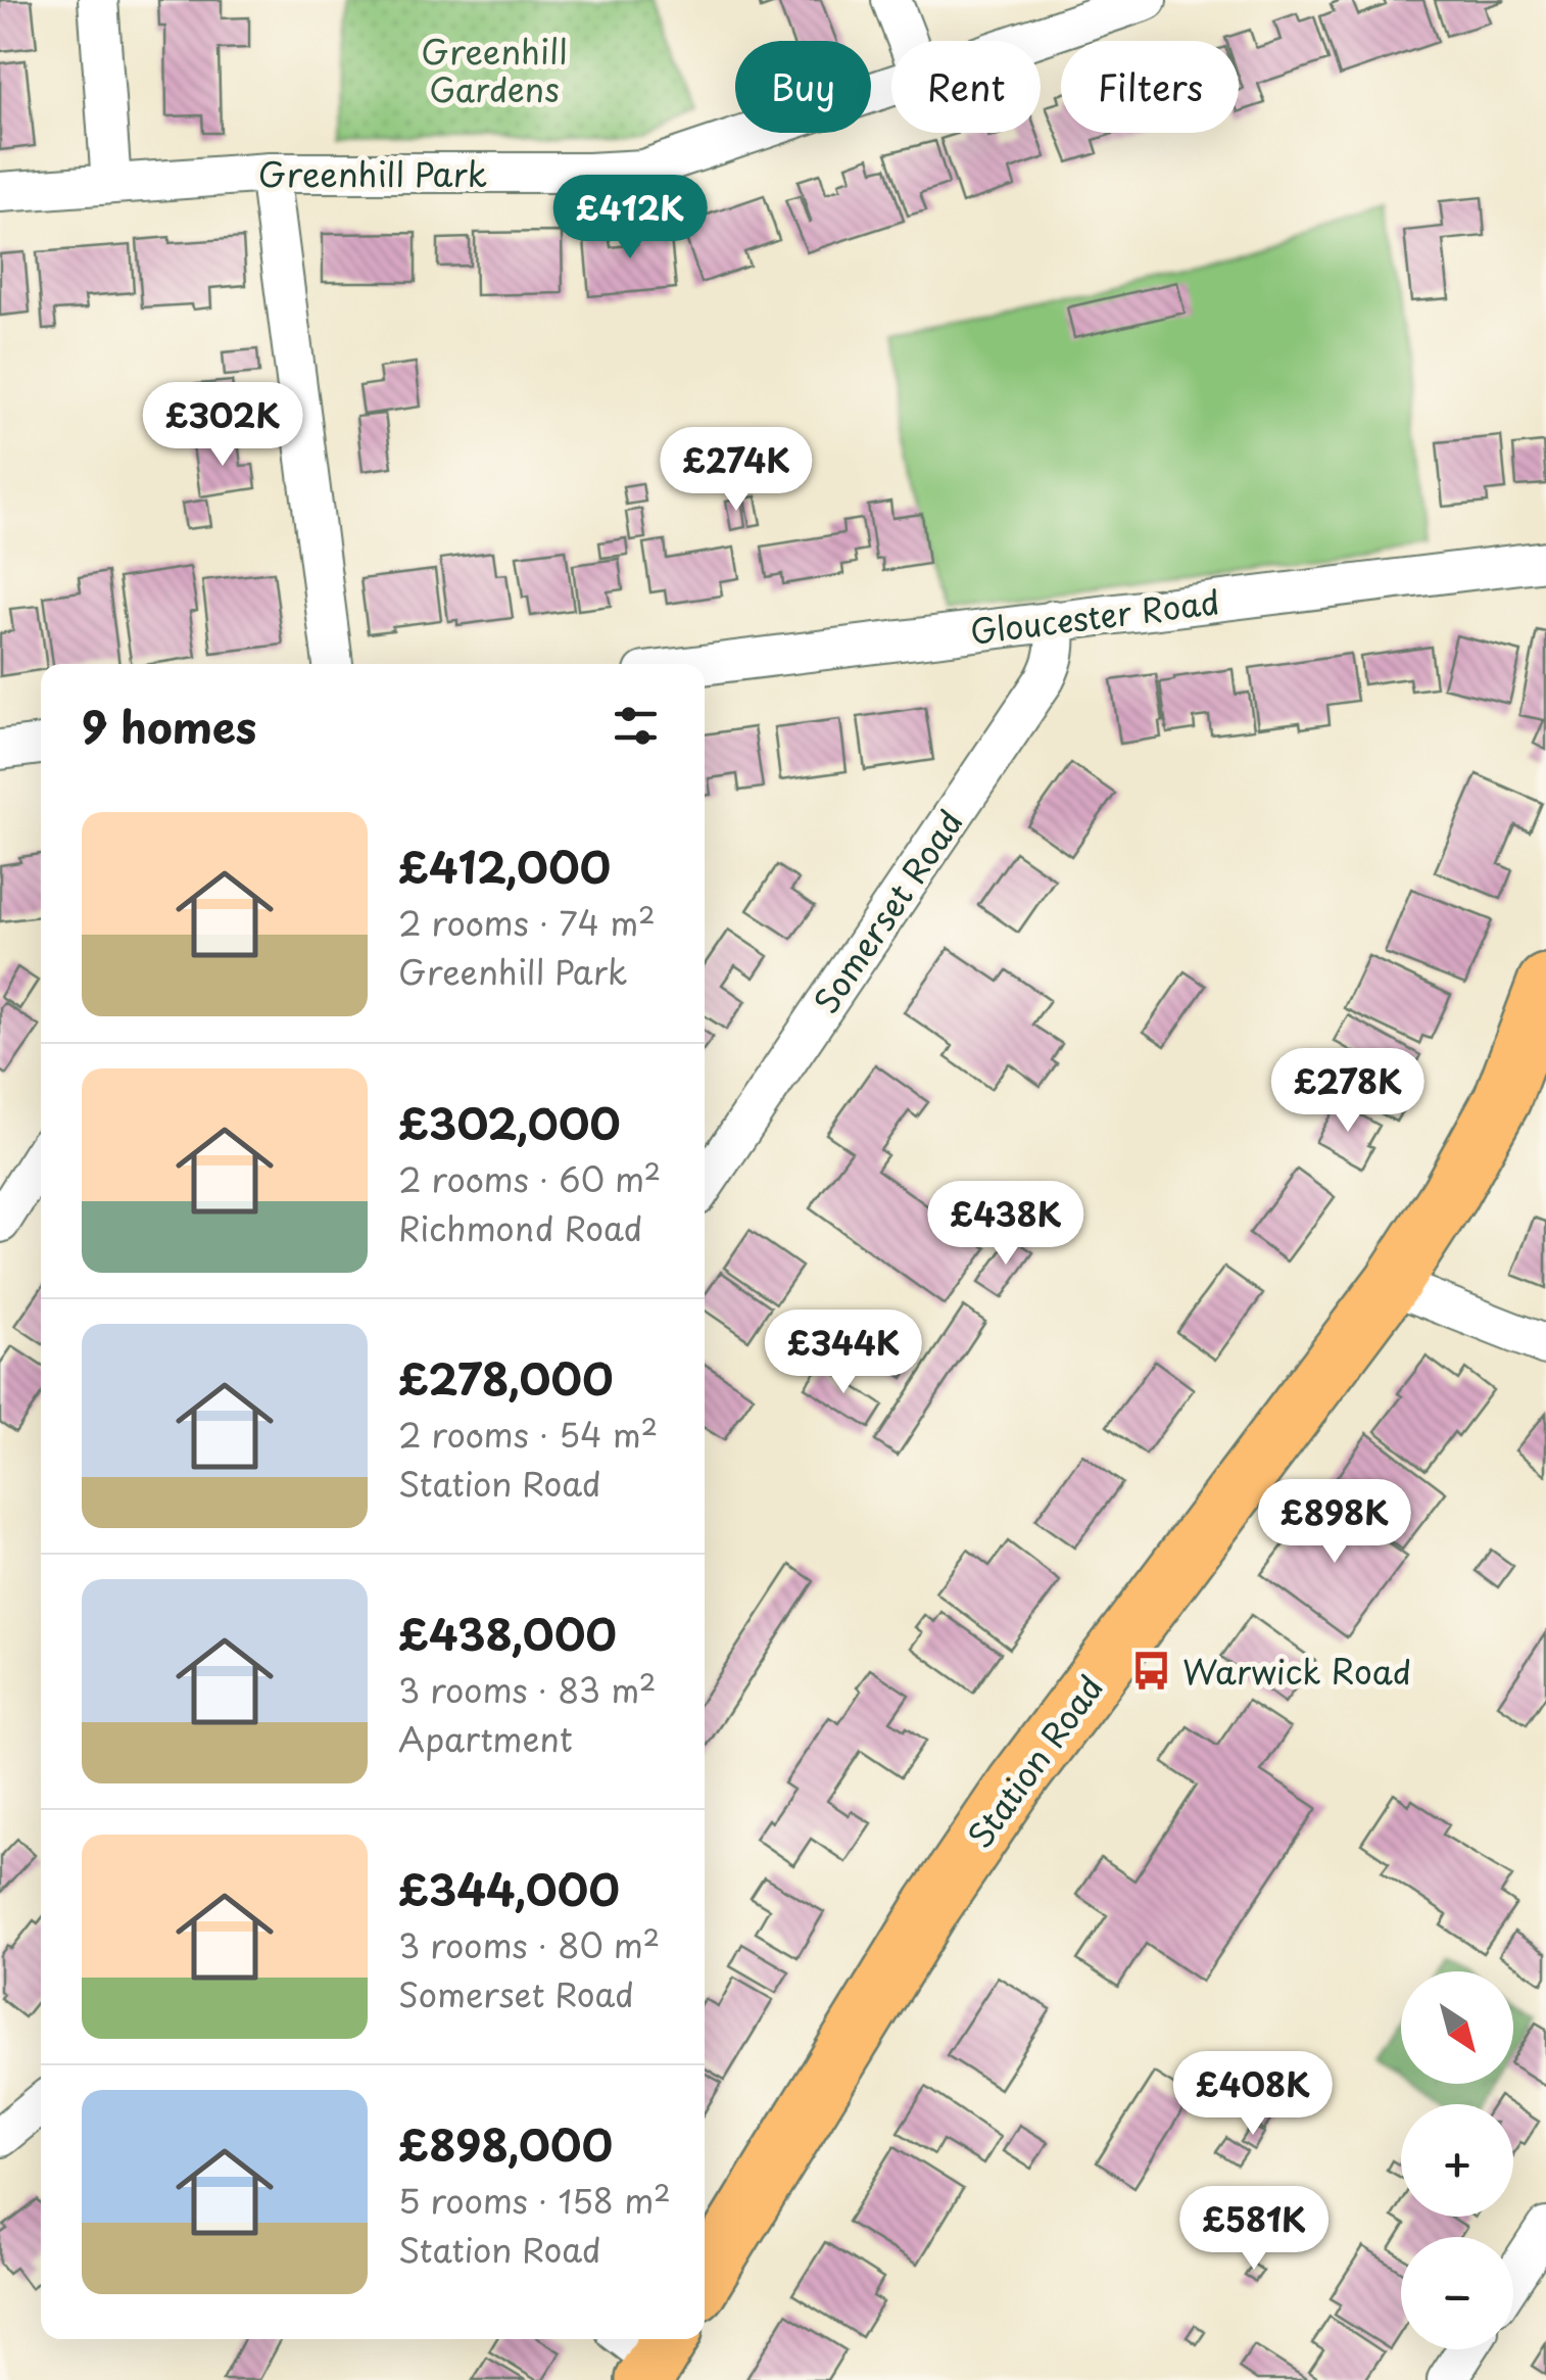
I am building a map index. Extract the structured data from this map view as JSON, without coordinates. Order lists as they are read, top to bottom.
{
  "streets": {
    "main road": ["Station Road"],
    "street": ["Greenhill Park", "Gloucester Road", "Somerset Road"]
  },
  "crossings": [
    ["Gloucester Road", "Somerset Road"]
  ],
  "parks": ["Greenhill Gardens"],
  "places": {
    "bus stop": ["Warwick Road"]
  },
  "north": "bottom right",
  "page": {
    "chip": ["Buy", "Rent", "Filters"],
    "price": [
      "£412K",
      "£302K",
      "£274K",
      "£278K",
      "£438K",
      "£344K",
      "£898K",
      "£408K",
      "£581K"
    ],
    "heading": "9 homes",
    "list": [
      {
        "name": "£412,000",
        "note": "2 rooms · 74 m² · Greenhill Park"
      },
      {
        "name": "£302,000",
        "note": "2 rooms · 60 m² · Richmond Road"
      },
      {
        "name": "£278,000",
        "note": "2 rooms · 54 m² · Station Road"
      },
      {
        "name": "£438,000",
        "note": "3 rooms · 83 m² · Apartment"
      },
      {
        "name": "£344,000",
        "note": "3 rooms · 80 m² · Somerset Road"
      },
      {
        "name": "£898,000",
        "note": "5 rooms · 158 m² · Station Road"
      }
    ],
    "map_buttons": ["+", "−"]
  }
}
